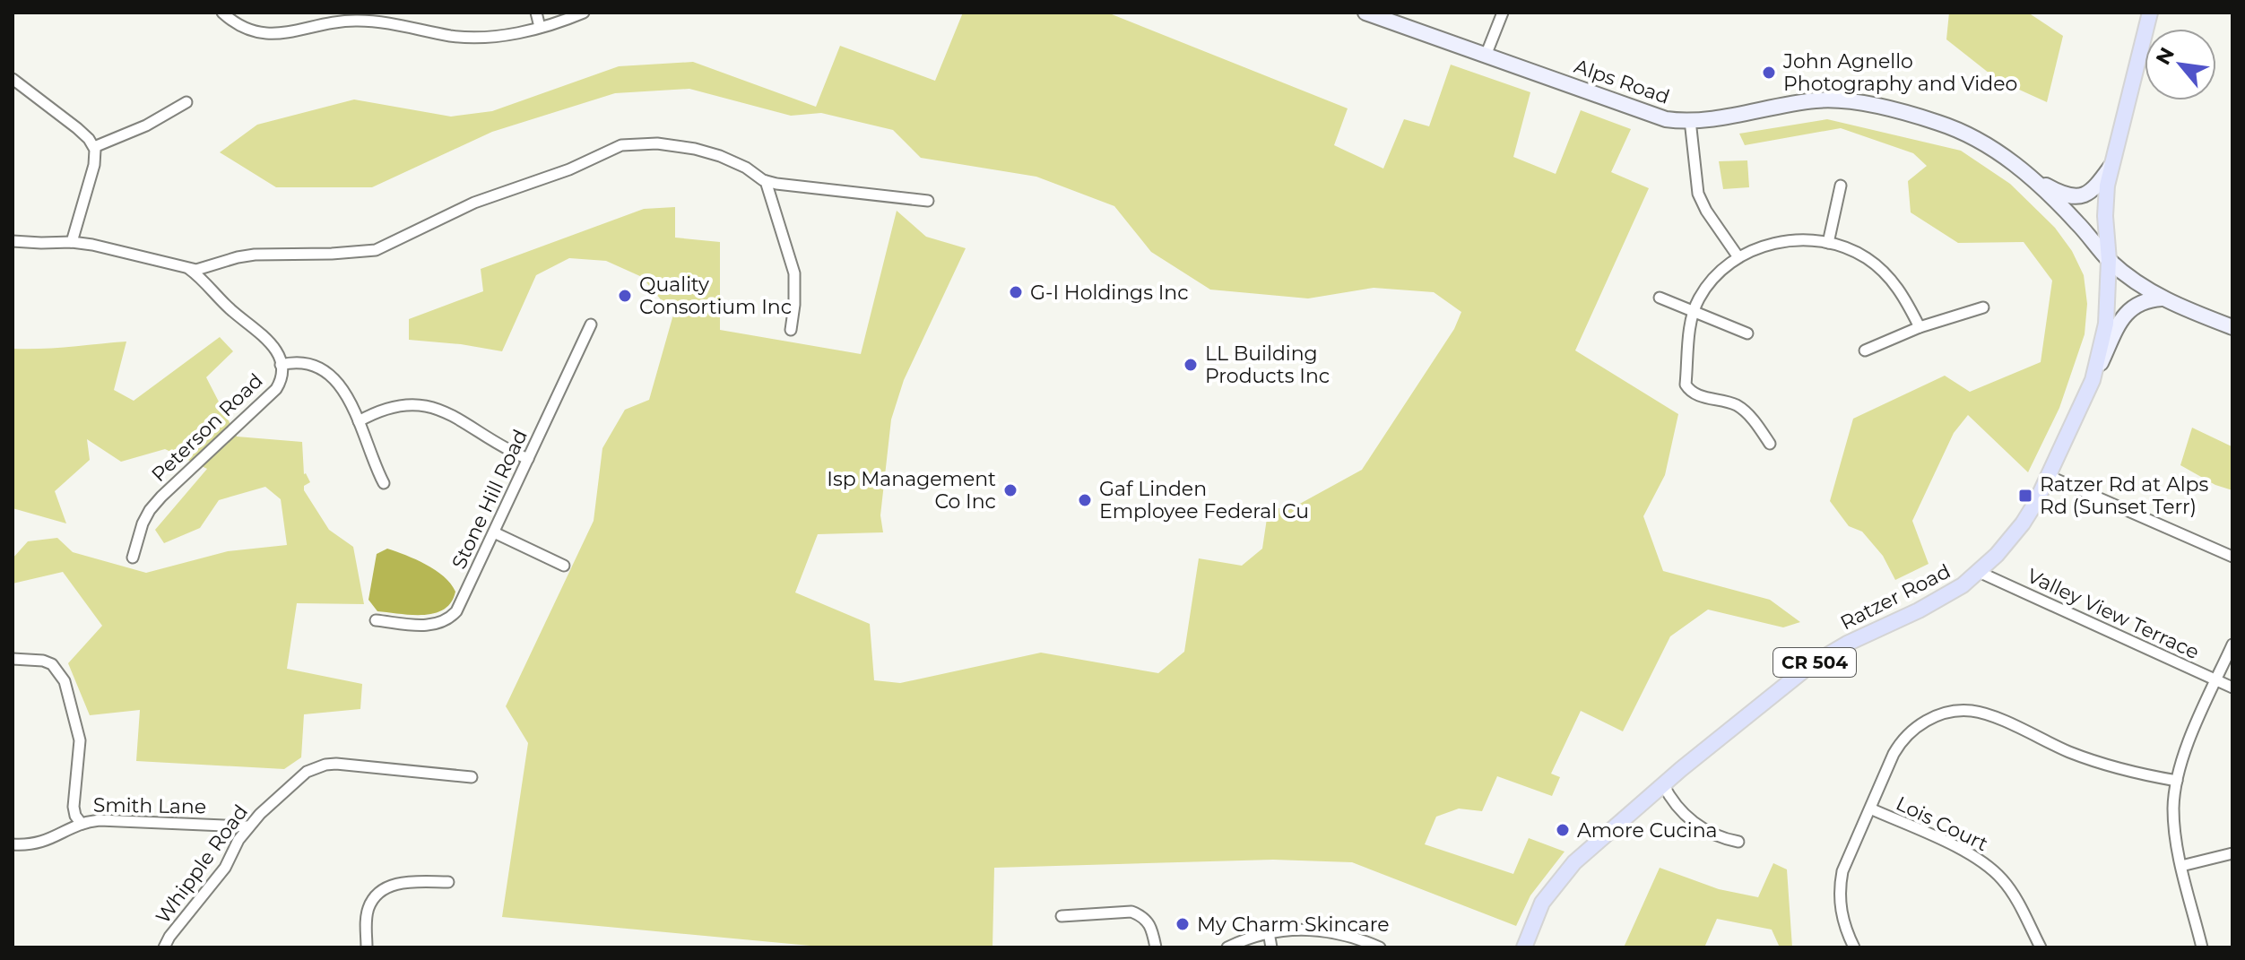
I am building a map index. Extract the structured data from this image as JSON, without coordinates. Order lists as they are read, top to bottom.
{
  "streets": {
    "main road": ["Alps Road", "Ratzer Road", "CR 504"],
    "street": [
      "Peterson Road",
      "Stone Hill Road",
      "Valley View Terrace",
      "Smith Lane",
      "Lois Court",
      "Whipple Road"
    ]
  },
  "crossings": [
    ["Alps Road", "Ratzer Road"],
    ["Ratzer Road", "Valley View Terrace"],
    ["Smith Lane", "Whipple Road"]
  ],
  "places": {
    "other": [
      "John Agnello Photography and Video",
      "G-I Holdings Inc",
      "Quality Consortium Inc",
      "LL Building Products Inc",
      "Isp Management Co Inc",
      "Gaf Linden Employee Federal Cu",
      "Amore Cucina",
      "My Charm Skincare"
    ],
    "transit": ["Ratzer Rd at Alps Rd (Sunset Terr)"]
  },
  "north": "top left"
}
